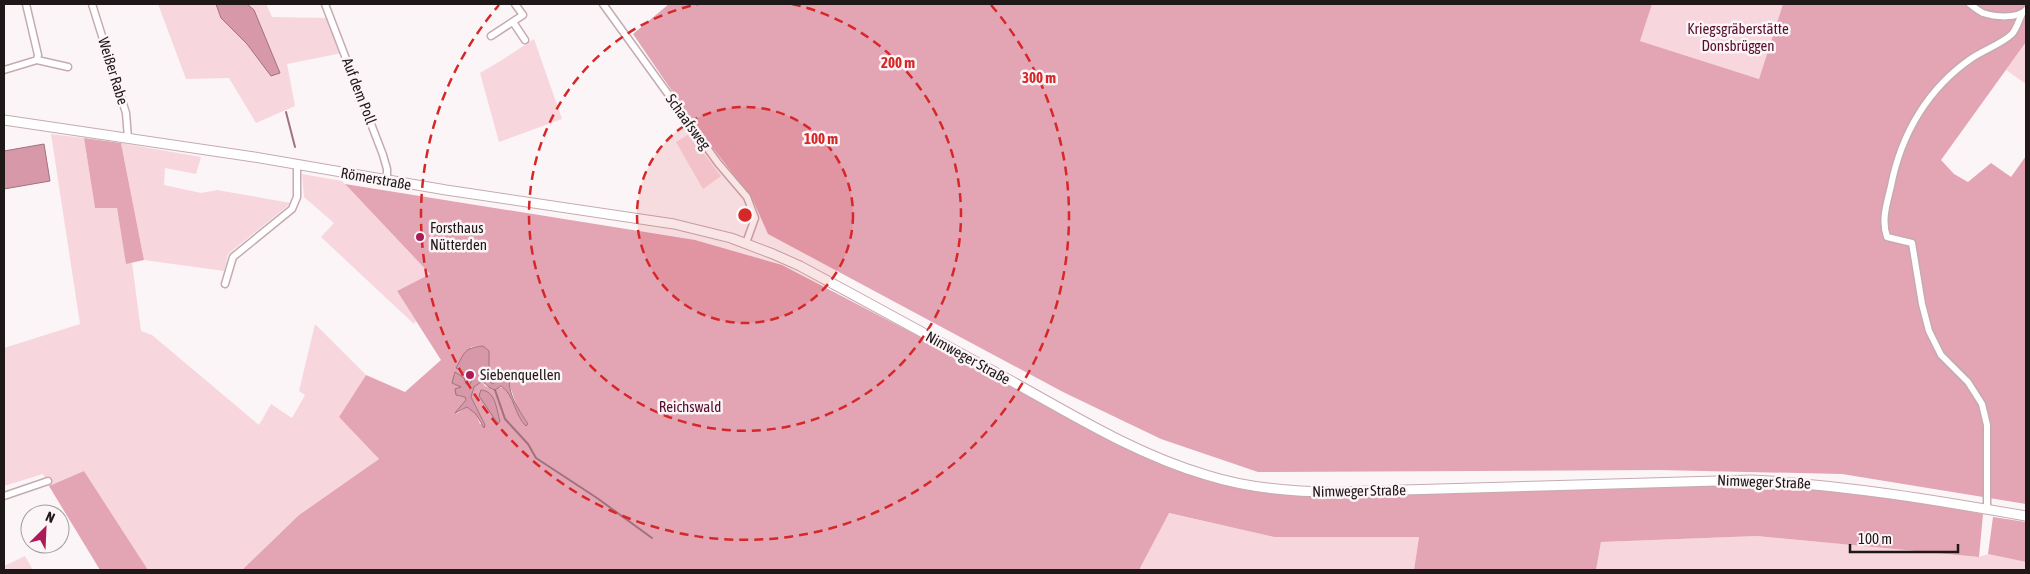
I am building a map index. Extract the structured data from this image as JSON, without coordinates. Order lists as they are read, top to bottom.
{
  "streets": {
    "main road": ["Römerstraße", "Nimweger Straße"],
    "street": ["Weißer Rabe", "Auf dem Poll", "Schaafsweg"]
  },
  "crossings": [
    ["Weißer Rabe", "Römerstraße"],
    ["Auf dem Poll", "Römerstraße"],
    ["Schaafsweg", "Römerstraße"],
    ["Schaafsweg", "Nimweger Straße"],
    ["Römerstraße", "Nimweger Straße"]
  ],
  "parks": ["Kriegsgräberstätte Donsbrüggen", "Reichswald"],
  "places": ["Forsthaus Nütterden", "Siebenquellen"],
  "scale_bar": "100 m",
  "north": "top right",
  "rings": ["200 m", "300 m", "100 m"]
}
